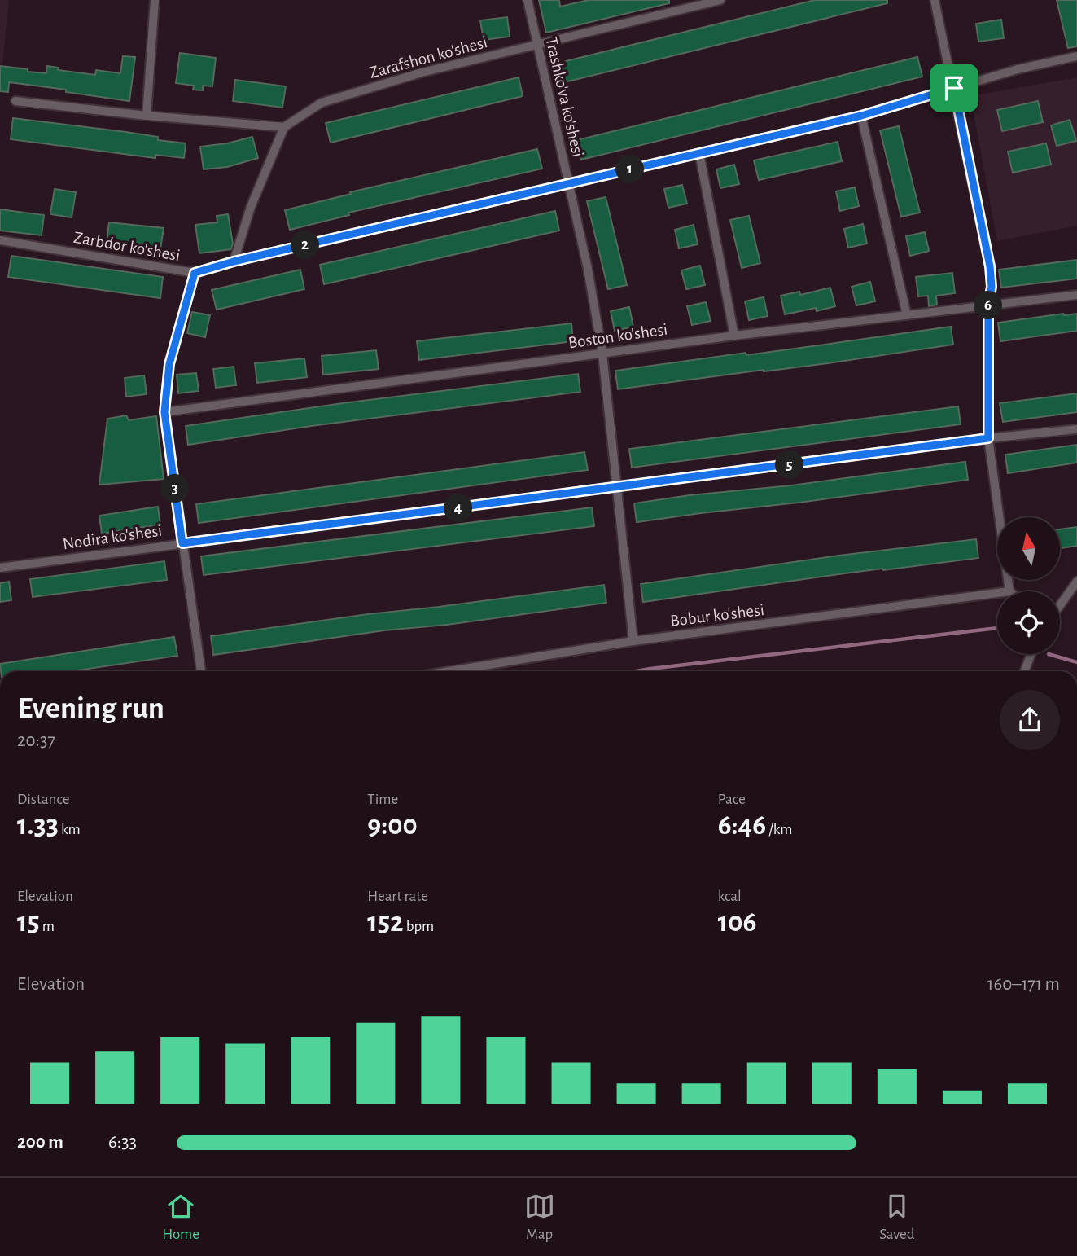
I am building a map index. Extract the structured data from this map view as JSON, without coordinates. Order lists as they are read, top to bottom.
{
  "streets": {
    "street": [
      "Zarafshon ko'shesi",
      "Trashko'va ko'shesi",
      "Zarbdor ko'shesi",
      "Boston ko'shesi",
      "Nodira ko'shesi",
      "Bobur ko'shesi"
    ]
  },
  "crossings": [
    ["Zarafshon ko'shesi", "Trashko'va ko'shesi"],
    ["Trashko'va ko'shesi", "Zarbdor ko'shesi"],
    ["Trashko'va ko'shesi", "Boston ko'shesi"],
    ["Trashko'va ko'shesi", "Nodira ko'shesi"],
    ["Trashko'va ko'shesi", "Bobur ko'shesi"]
  ],
  "north": "top",
  "page": {
    "pins": [
      "1",
      "2",
      "6",
      "5",
      "3",
      "4"
    ],
    "heading": ["Evening run", "20:37"],
    "stats": [
      ["Distance", "1.33 km"],
      ["Time", "9:00"],
      ["Pace", "6:46 /km"],
      ["Elevation", "15 m"],
      ["Heart rate", "152 bpm"],
      ["kcal", "106"]
    ],
    "chart": ["Elevation", "160–171 m"],
    "list": [
      {
        "name": "200 m",
        "note": "6:33"
      }
    ],
    "tabs": ["Home", "Map", "Saved"]
  }
}
